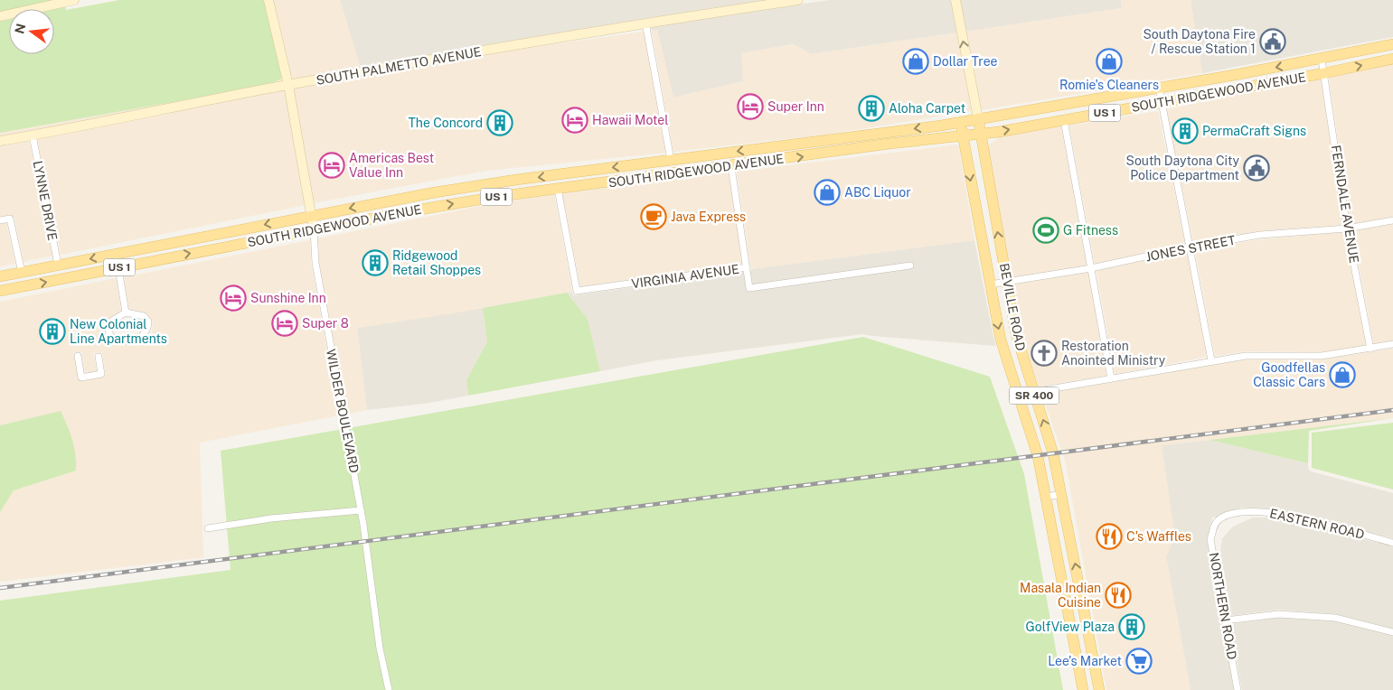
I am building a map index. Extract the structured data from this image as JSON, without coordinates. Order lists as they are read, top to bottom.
{
  "streets": {
    "main road": [
      "SOUTH RIDGEWOOD AVENUE",
      "US 1",
      "BEVILLE ROAD",
      "SR 400"
    ],
    "street": [
      "SOUTH PALMETTO AVENUE",
      "LYNNE DRIVE",
      "FERNDALE AVENUE",
      "JONES STREET",
      "VIRGINIA AVENUE",
      "WILDER BOULEVARD",
      "EASTERN ROAD",
      "NORTHERN ROAD"
    ]
  },
  "crossings": [
    ["SOUTH PALMETTO AVENUE", "LYNNE DRIVE"],
    ["SOUTH PALMETTO AVENUE", "WILDER BOULEVARD"],
    ["SOUTH RIDGEWOOD AVENUE", "LYNNE DRIVE"],
    ["SOUTH RIDGEWOOD AVENUE", "FERNDALE AVENUE"],
    ["SOUTH RIDGEWOOD AVENUE", "VIRGINIA AVENUE"],
    ["SOUTH RIDGEWOOD AVENUE", "BEVILLE ROAD"],
    ["SOUTH RIDGEWOOD AVENUE", "WILDER BOULEVARD"],
    ["FERNDALE AVENUE", "JONES STREET"],
    ["JONES STREET", "BEVILLE ROAD"],
    ["EASTERN ROAD", "NORTHERN ROAD"]
  ],
  "places": {
    "public building": ["South Daytona Fire / Rescue Station 1", "South Daytona City Police Department"],
    "shop": [
      "Dollar Tree",
      "Romie's Cleaners",
      "ABC Liquor",
      "Goodfellas Classic Cars"
    ],
    "hotel": [
      "Super Inn",
      "Hawaii Motel",
      "Americas Best Value Inn",
      "Sunshine Inn",
      "Super 8"
    ],
    "building": [
      "Aloha Carpet",
      "The Concord",
      "PermaCraft Signs",
      "Ridgewood Retail Shoppes",
      "New Colonial Line Apartments",
      "GolfView Plaza"
    ],
    "cafe": ["Java Express"],
    "sports": ["G Fitness"],
    "church": ["Restoration Anointed Ministry"],
    "restaurant": ["C's Waffles", "Masala Indian Cuisine"],
    "supermarket": ["Lee's Market"]
  },
  "north": "left"
}
